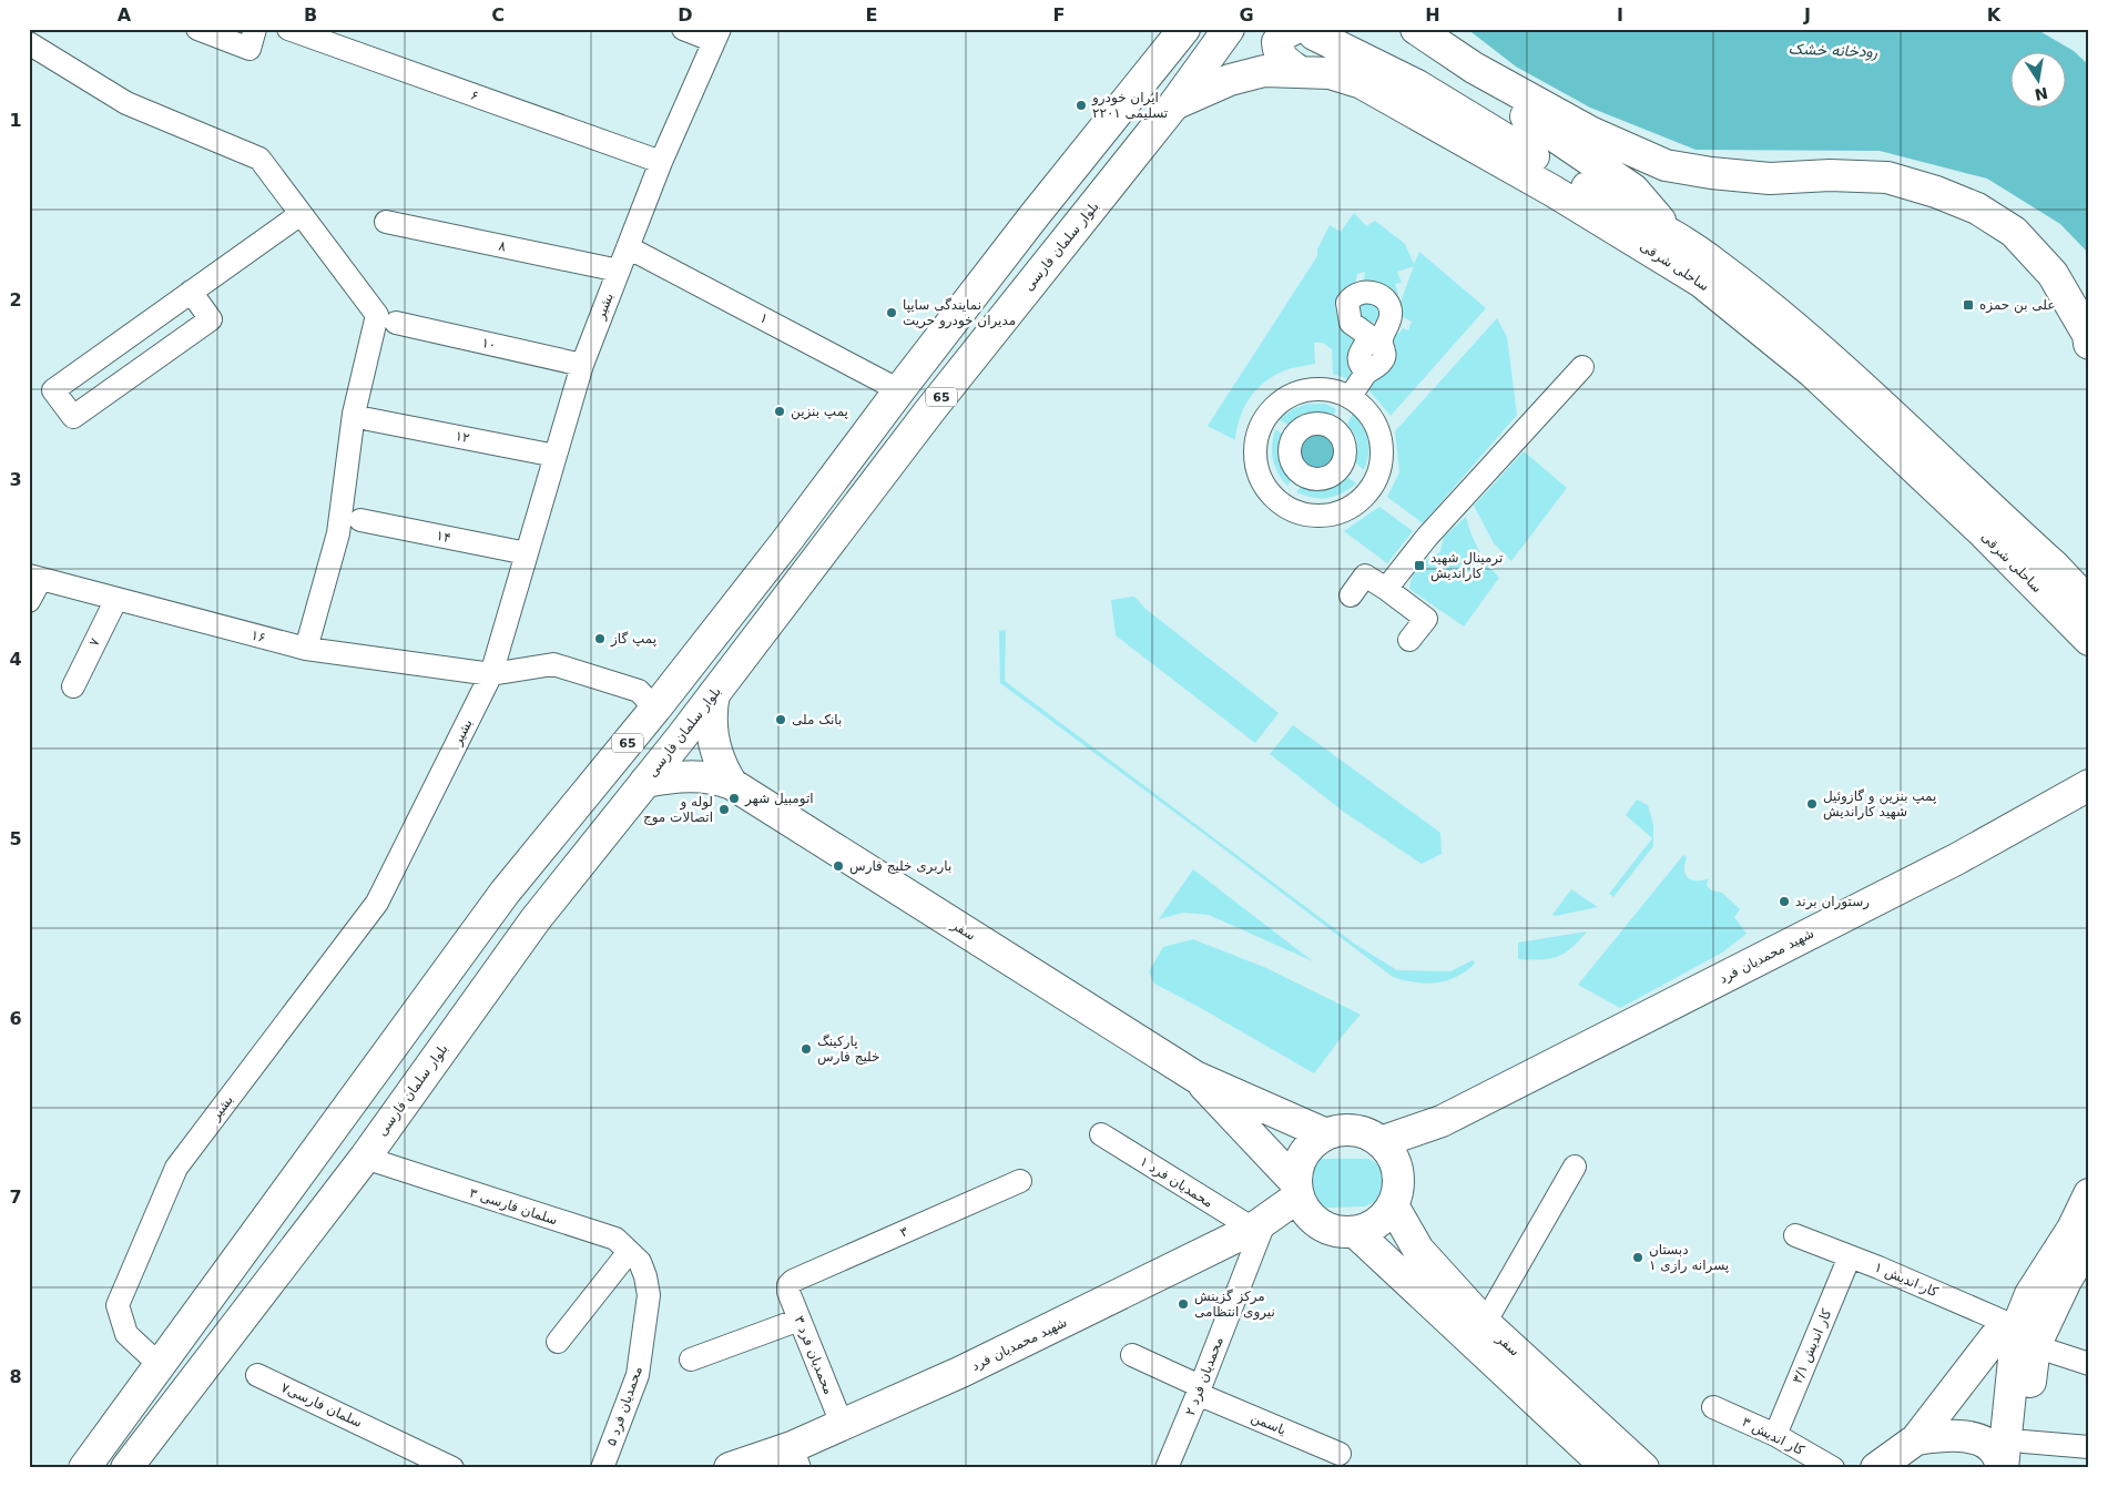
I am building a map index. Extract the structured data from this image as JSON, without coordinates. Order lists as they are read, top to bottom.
{
  "streets": {
    "main road": [
      "بلوار سلمان فارسی",
      "ساحلی شرقی",
      "65",
      "سفر",
      "شهید محمدیان فرد"
    ],
    "street": [
      "۶",
      "۸",
      "بشیر",
      "۱",
      "۱۰",
      "۱۲",
      "۱۴",
      "۱۶",
      "۷",
      "۱ محمدیان فرد",
      "۳ سلمان فارسی",
      "۳",
      "۱ کار اندیش",
      "۳/۱ کار اندیش",
      "۳ محمدیان فرد",
      "۲ محمدیان فرد",
      "سلمان فارسی۷",
      "۵ محمدیان فرد",
      "یاسمن",
      "۳ کار اندیش"
    ]
  },
  "crossings": [
    ["۶", "بشیر"],
    ["۸", "بشیر"],
    ["بلوار سلمان فارسی", "ساحلی شرقی"],
    ["بلوار سلمان فارسی", "سفر"],
    ["بلوار سلمان فارسی", "۳ سلمان فارسی"],
    ["بشیر", "۱"],
    ["بشیر", "۱۰"],
    ["بشیر", "65"],
    ["بشیر", "۱۲"],
    ["بشیر", "۱۴"],
    ["بشیر", "۱۶"],
    ["۱", "65"],
    ["65", "۱۶"],
    ["۱۶", "۷"],
    ["سفر", "شهید محمدیان فرد"],
    ["شهید محمدیان فرد", "۱ محمدیان فرد"],
    ["شهید محمدیان فرد", "۳ محمدیان فرد"],
    ["شهید محمدیان فرد", "۲ محمدیان فرد"],
    ["۱ محمدیان فرد", "۲ محمدیان فرد"],
    ["۳ سلمان فارسی", "۵ محمدیان فرد"],
    ["۳", "۳ محمدیان فرد"],
    ["۱ کار اندیش", "۳/۱ کار اندیش"],
    ["۳/۱ کار اندیش", "۳ کار اندیش"],
    ["۲ محمدیان فرد", "یاسمن"]
  ],
  "water": ["رودخانه خشک"],
  "places": {
    "other": [
      "ایران خودرو تسلیمی ۲۲۰۱",
      "نمایندگی سایپا مدیران خودرو حریت",
      "پمپ بنزین",
      "پمپ گاز",
      "بانک ملی",
      "اتومبیل شهر",
      "پمپ بنزین و گازوئیل شهید کاراندیش",
      "لوله و اتصالات موج",
      "باربری خلیج فارس",
      "رستوران برند",
      "پارکینگ خلیج فارس",
      "دبستان پسرانه رازی ۱",
      "مرکز گزینش نیروی انتظامی"
    ],
    "transit": ["علی بن حمزه", "ترمینال شهید کاراندیش"]
  },
  "north": "bottom",
  "grid": {
    "columns": [
      "A",
      "B",
      "C",
      "D",
      "E",
      "F",
      "G",
      "H",
      "I",
      "J",
      "K"
    ],
    "rows": [
      "1",
      "2",
      "3",
      "4",
      "5",
      "6",
      "7",
      "8"
    ]
  }
}
